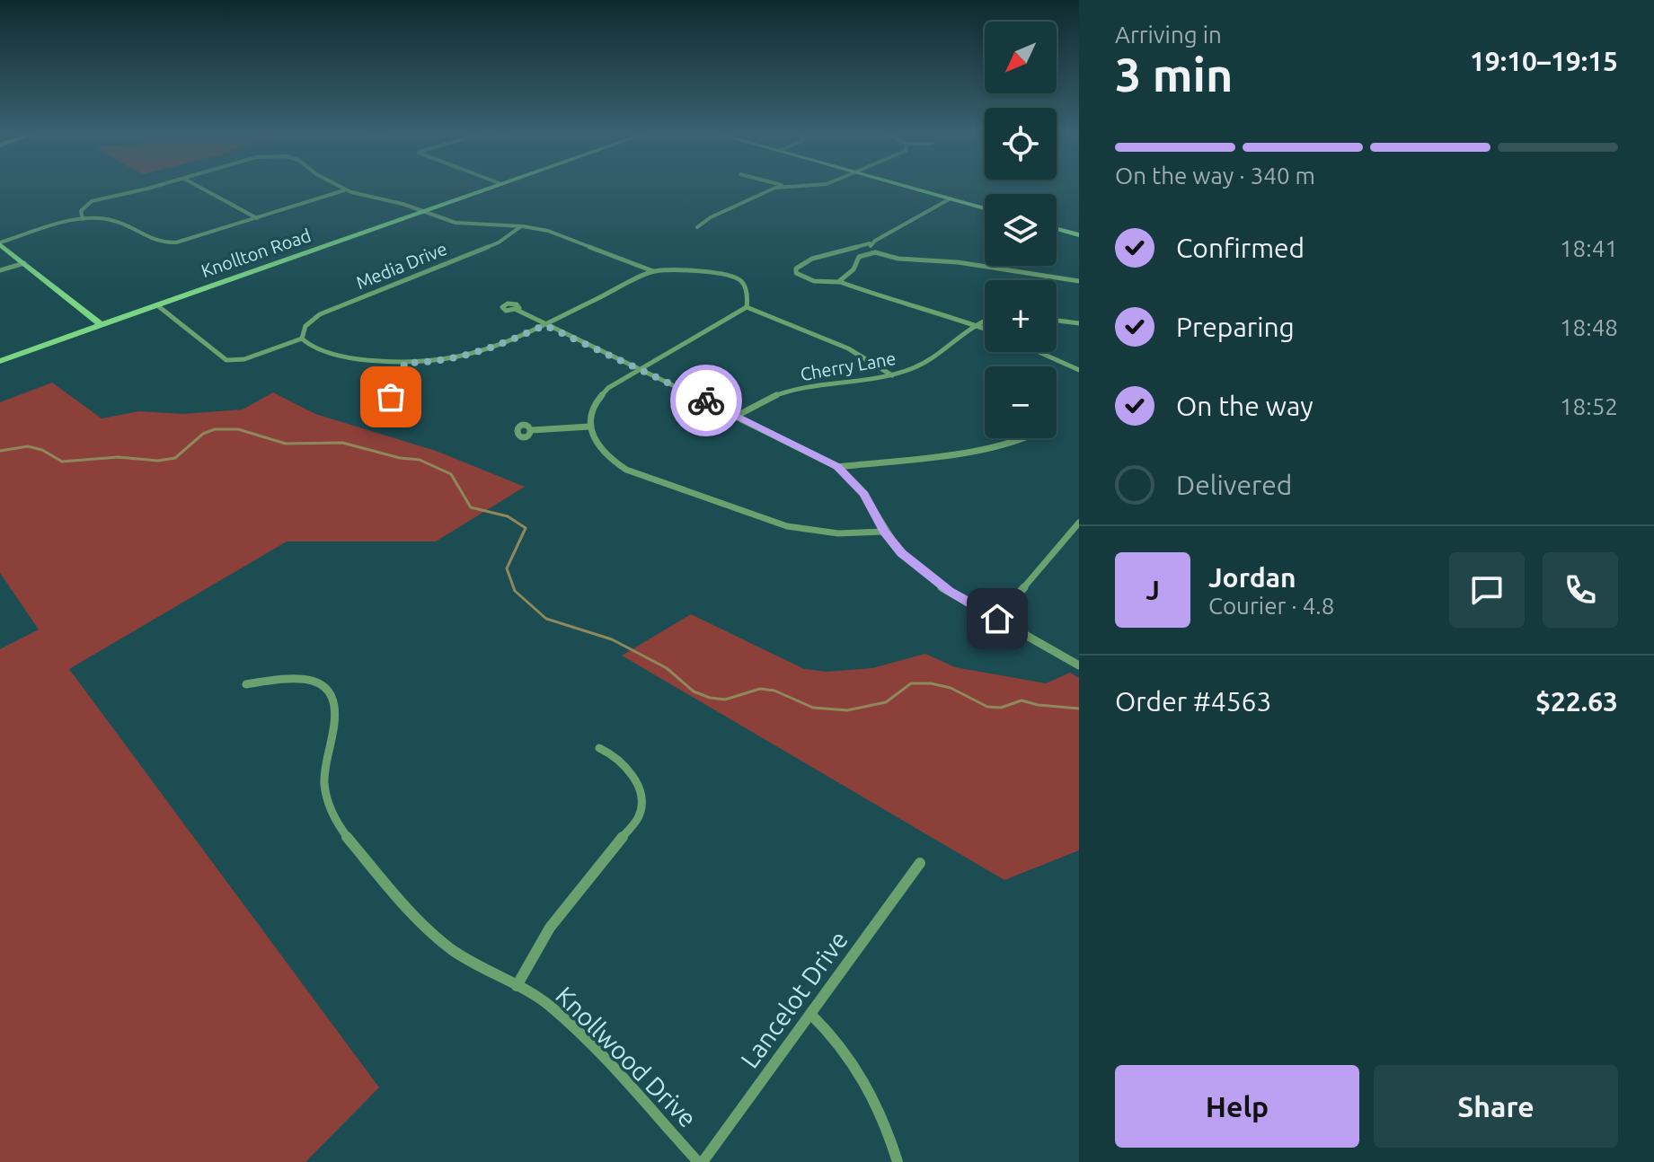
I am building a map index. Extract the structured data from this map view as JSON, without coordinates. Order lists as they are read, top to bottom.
{
  "streets": {
    "street": [
      "Knollton Road",
      "Media Drive",
      "Cherry Lane",
      "Lancelot Drive",
      "Knollwood Drive"
    ]
  },
  "crossings": [
    ["Lancelot Drive", "Knollwood Drive"]
  ],
  "north": "bottom left",
  "page": {
    "heading": ["3 min", "Arriving in", "19:10–19:15"],
    "panel": [
      "Jordan",
      "Courier · 4.8",
      "Order #4563",
      "$22.63"
    ],
    "map_buttons": ["+", "−"],
    "bar": "On the way · 340 m",
    "list": [
      ["Confirmed", "18:41"],
      ["Preparing", "18:48"],
      ["On the way", "18:52"],
      "Delivered"
    ],
    "round": "J",
    "buttons": ["Help", "Share"]
  }
}
